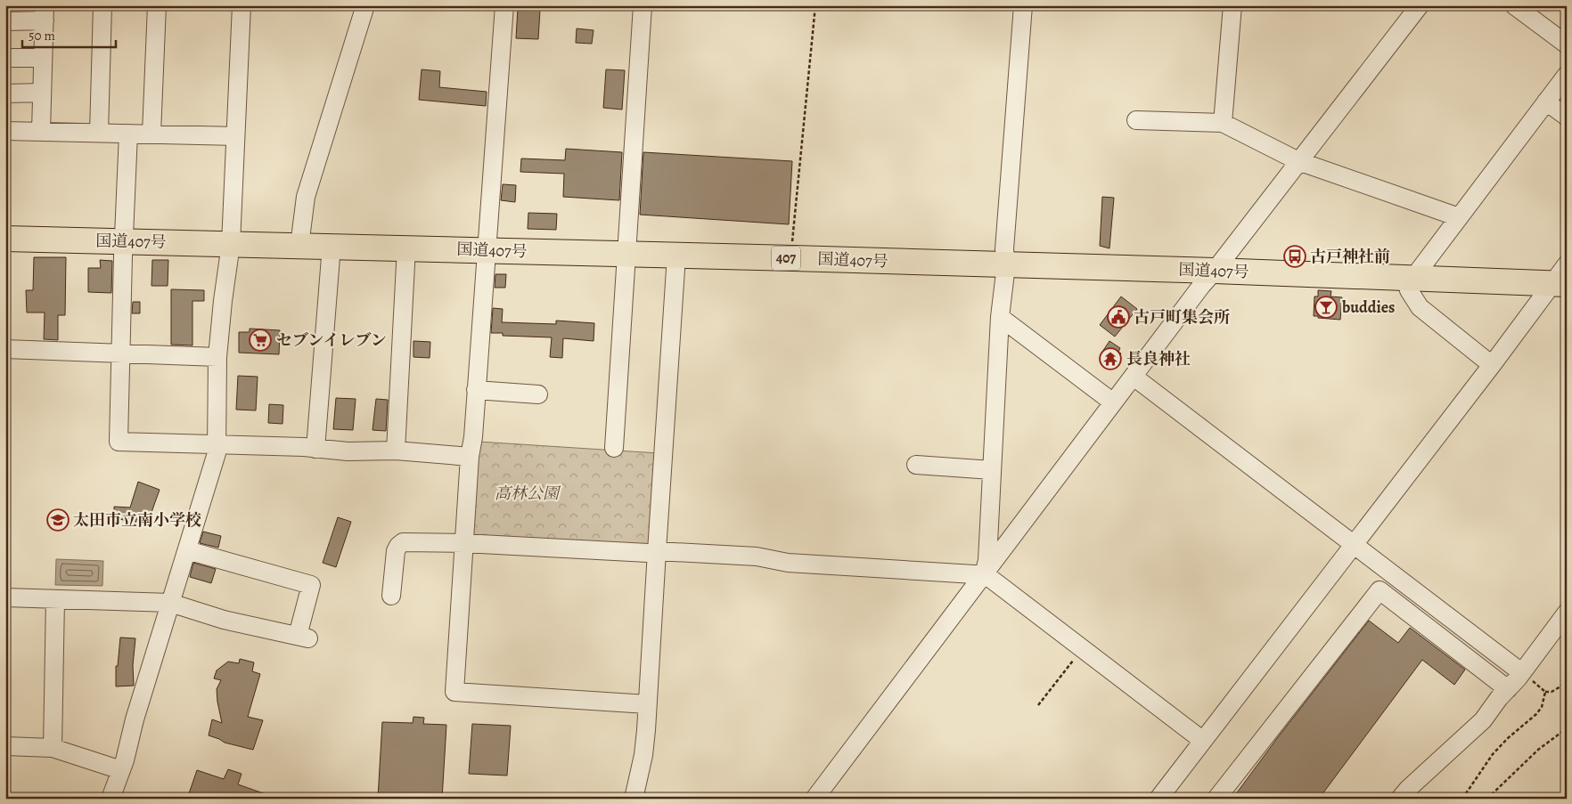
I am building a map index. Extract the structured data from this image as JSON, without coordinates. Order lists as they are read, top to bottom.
{
  "streets": {
    "highway": ["国道407号", "407"]
  },
  "parks": ["高林公園"],
  "places": {
    "bus stop": ["古戸神社前"],
    "bar": ["buddies"],
    "public building": ["古戸町集会所"],
    "supermarket": ["セブンイレブン"],
    "temple": ["長良神社"],
    "school or university": ["太田市立南小学校"]
  },
  "scale_bar": "50 m"
}
